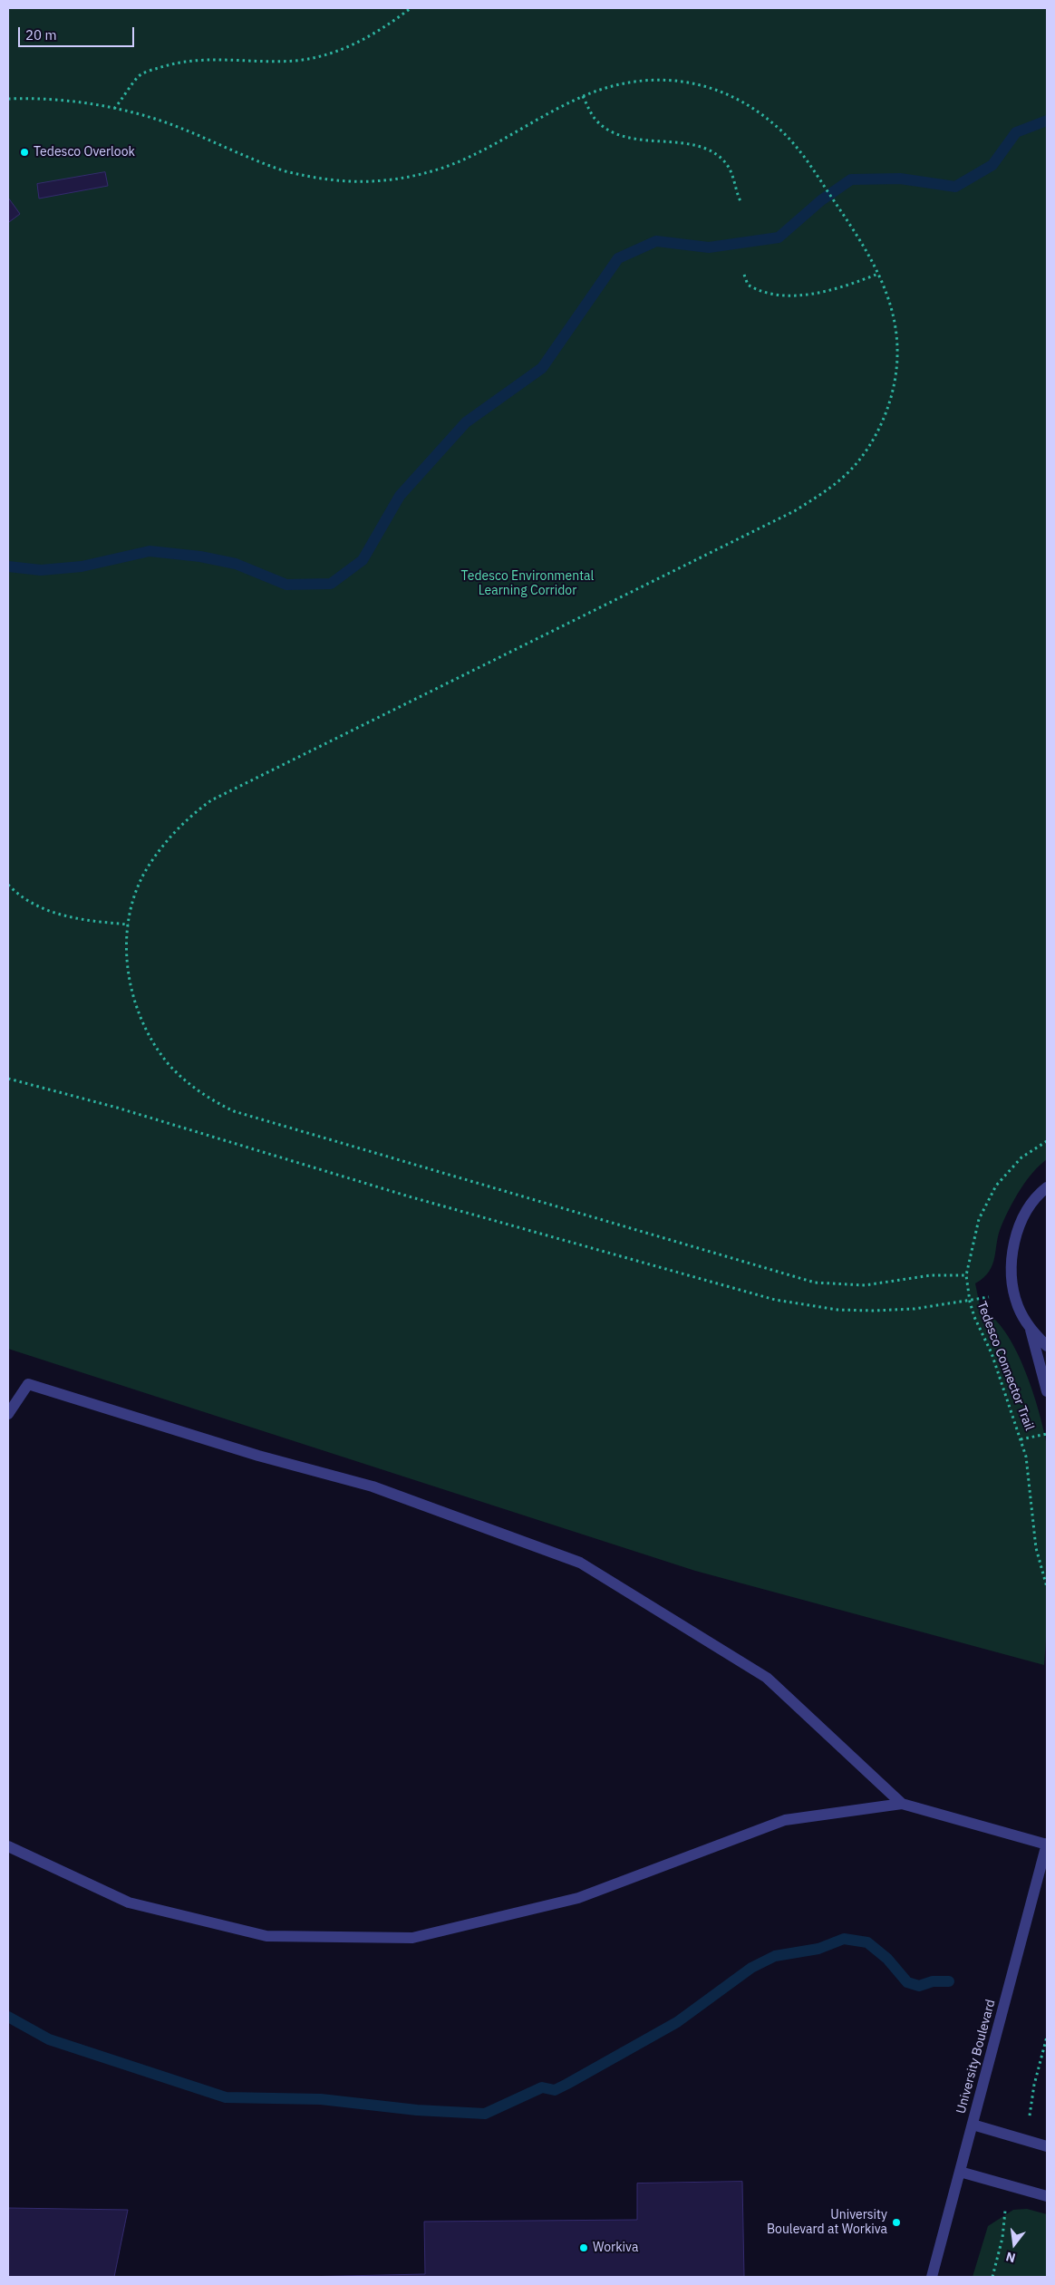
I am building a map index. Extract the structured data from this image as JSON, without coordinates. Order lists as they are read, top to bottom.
{
  "streets": {
    "street": ["University Boulevard"],
    "path": ["Tedesco Connector Trail"]
  },
  "parks": ["Tedesco Environmental Learning Corridor"],
  "places": ["Tedesco Overlook", "University Boulevard at Workiva", "Workiva"],
  "scale_bar": "20 m",
  "north": "bottom"
}
